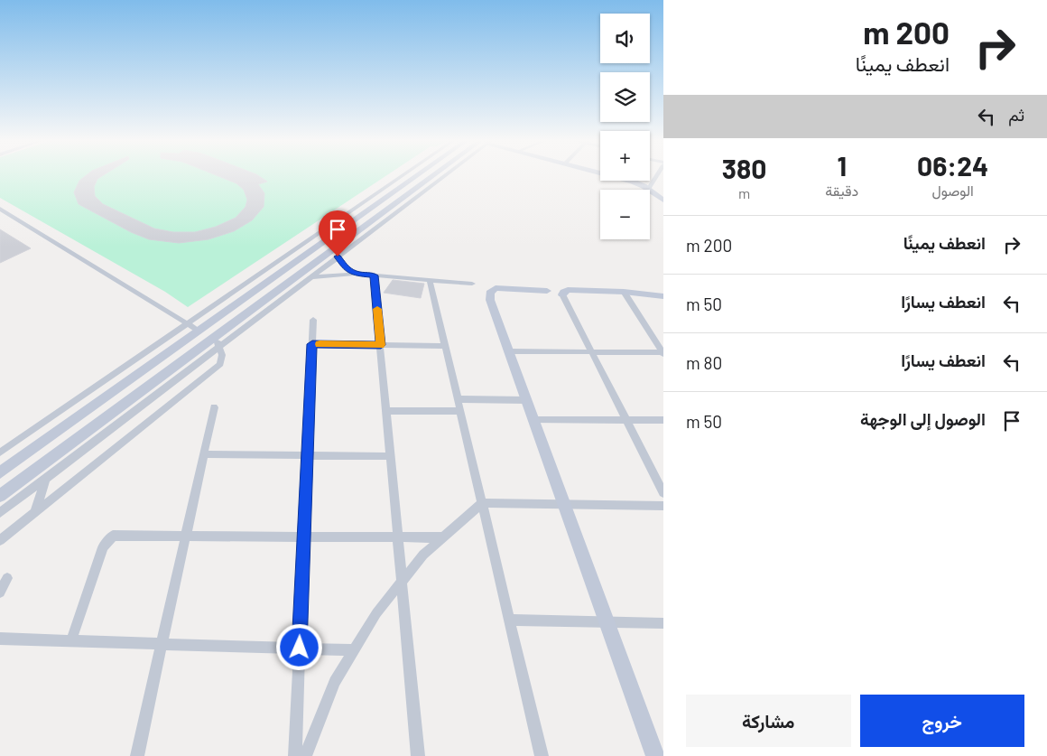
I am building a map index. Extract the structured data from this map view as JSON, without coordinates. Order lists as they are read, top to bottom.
{
  "page": {
    "turn": ["200 m", "انعطف يمينًا"],
    "map_buttons": ["+", "−"],
    "then": "ثم",
    "eta": [
      "06:24",
      "الوصول",
      "1",
      "دقيقة",
      "380",
      "m"
    ],
    "list": [
      {
        "name": "انعطف يمينًا",
        "value": "200 m"
      },
      {
        "name": "انعطف يسارًا",
        "value": "50 m"
      },
      {
        "name": "انعطف يسارًا",
        "value": "80 m"
      },
      {
        "name": "الوصول إلى الوجهة",
        "value": "50 m"
      }
    ],
    "buttons": ["خروج", "مشاركة"]
  }
}
